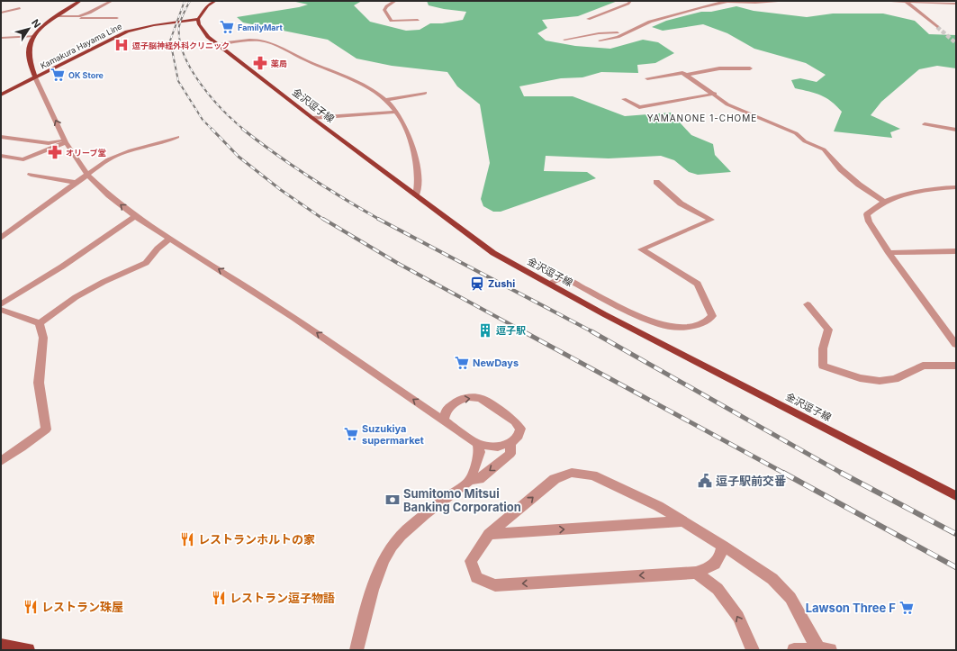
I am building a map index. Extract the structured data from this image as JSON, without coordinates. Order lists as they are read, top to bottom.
{
  "streets": {
    "main road": ["Kamakura Hayama Line", "金沢逗子線"]
  },
  "crossings": [
    ["Kamakura Hayama Line", "金沢逗子線"]
  ],
  "districts": ["YAMANONE 1-CHOME"],
  "places": {
    "supermarket": [
      "FamilyMart",
      "OK Store",
      "NewDays",
      "Suzukiya supermarket",
      "Lawson Three F"
    ],
    "hospital": ["逗子脳神経外科クリニック"],
    "pharmacy": ["薬局", "オリーブ堂"],
    "station": ["Zushi"],
    "building": ["逗子駅"],
    "public building": ["逗子駅前交番"],
    "bank": ["Sumitomo Mitsui Banking Corporation"],
    "restaurant": ["レストランホルトの家", "レストラン逗子物語", "レストラン珠屋"]
  },
  "north": "top right"
}
